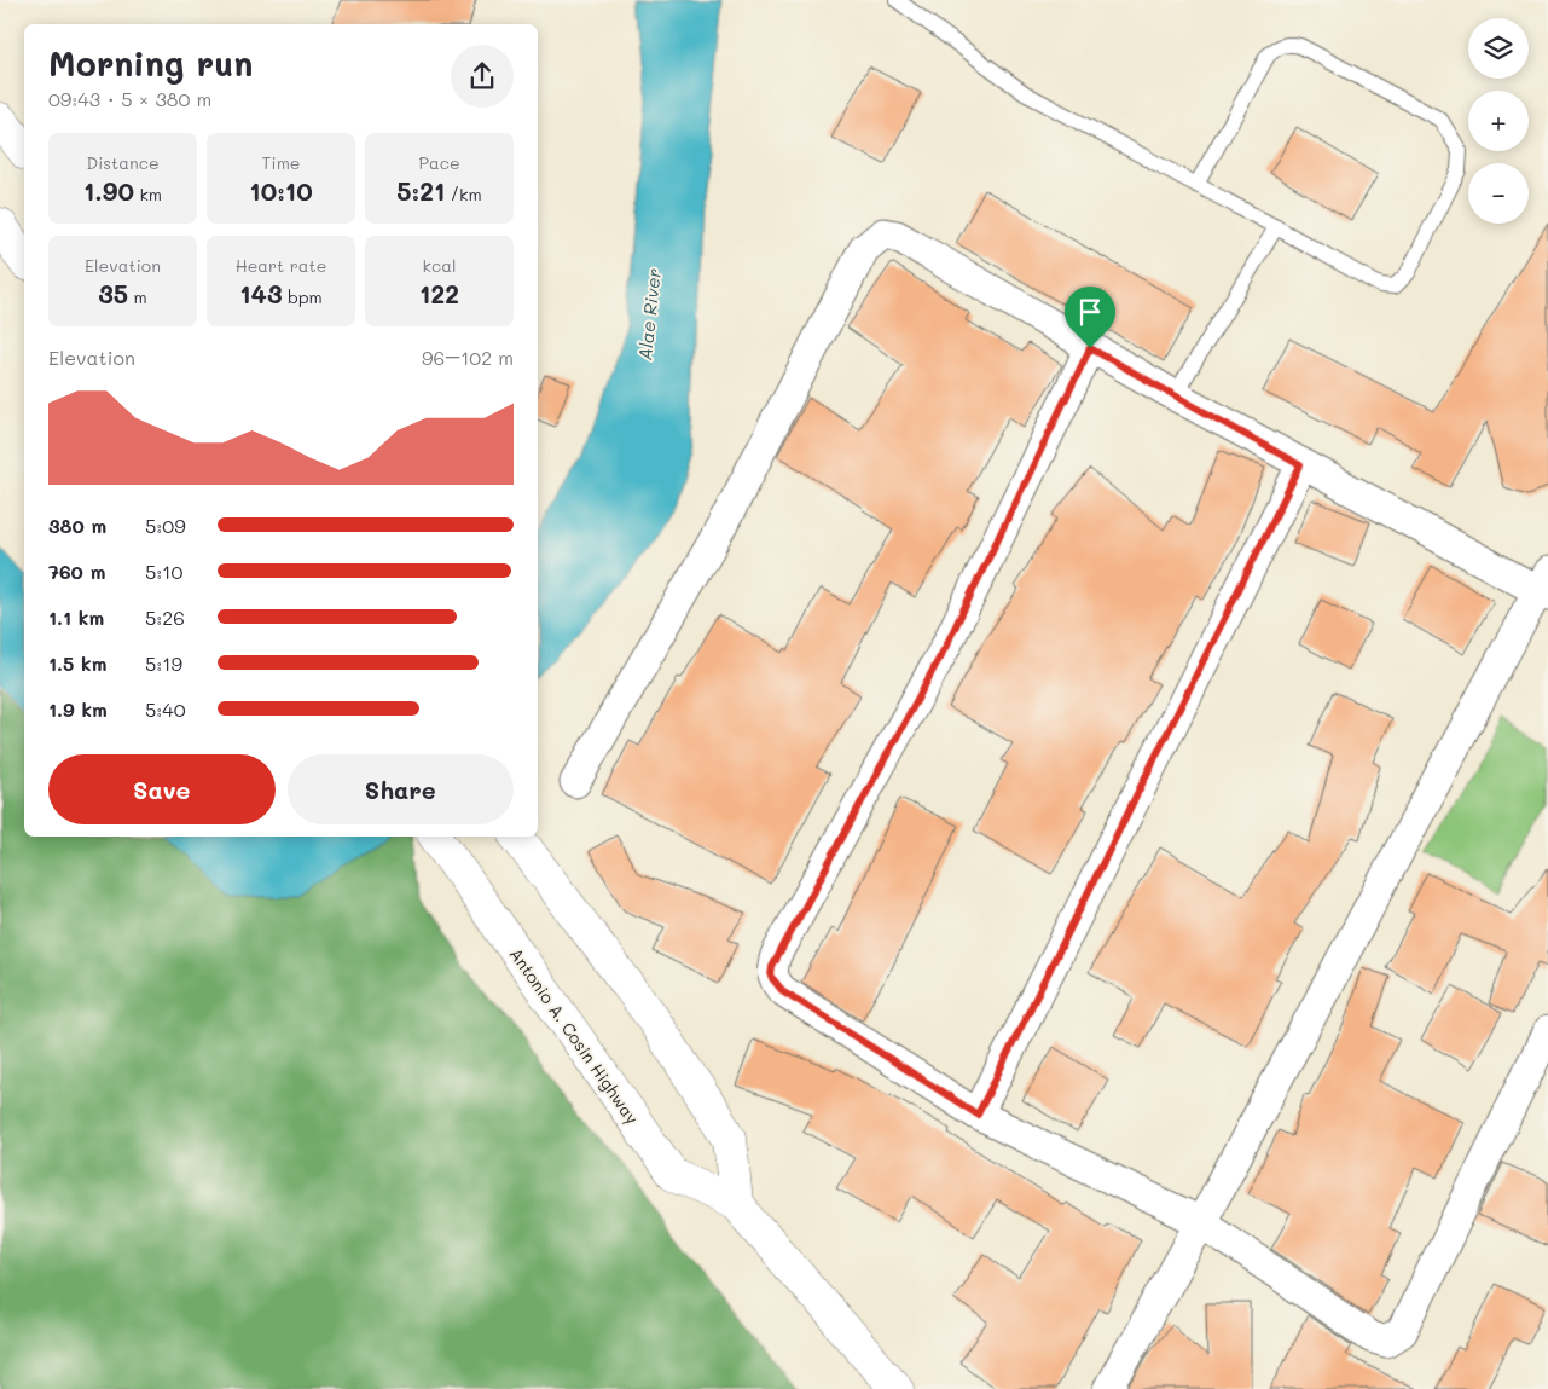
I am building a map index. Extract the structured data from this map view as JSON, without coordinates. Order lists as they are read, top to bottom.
{
  "streets": {
    "highway": ["Antonio A. Cosin Highway"]
  },
  "water": ["Alae River"],
  "page": {
    "map_buttons": ["+", "−"],
    "heading": ["Morning run", "09:43 · 5 × 380 m"],
    "stats": [
      ["Distance", "1.90 km"],
      ["Time", "10:10"],
      ["Pace", "5:21 /km"],
      ["Elevation", "35 m"],
      ["Heart rate", "143 bpm"],
      ["kcal", "122"]
    ],
    "chart": ["Elevation", "96–102 m"],
    "list": [
      {
        "name": "380 m",
        "note": "5:09"
      },
      {
        "name": "760 m",
        "note": "5:10"
      },
      {
        "name": "1.1 km",
        "note": "5:26"
      },
      {
        "name": "1.5 km",
        "note": "5:19"
      },
      {
        "name": "1.9 km",
        "note": "5:40"
      }
    ],
    "buttons": ["Save", "Share"]
  }
}
